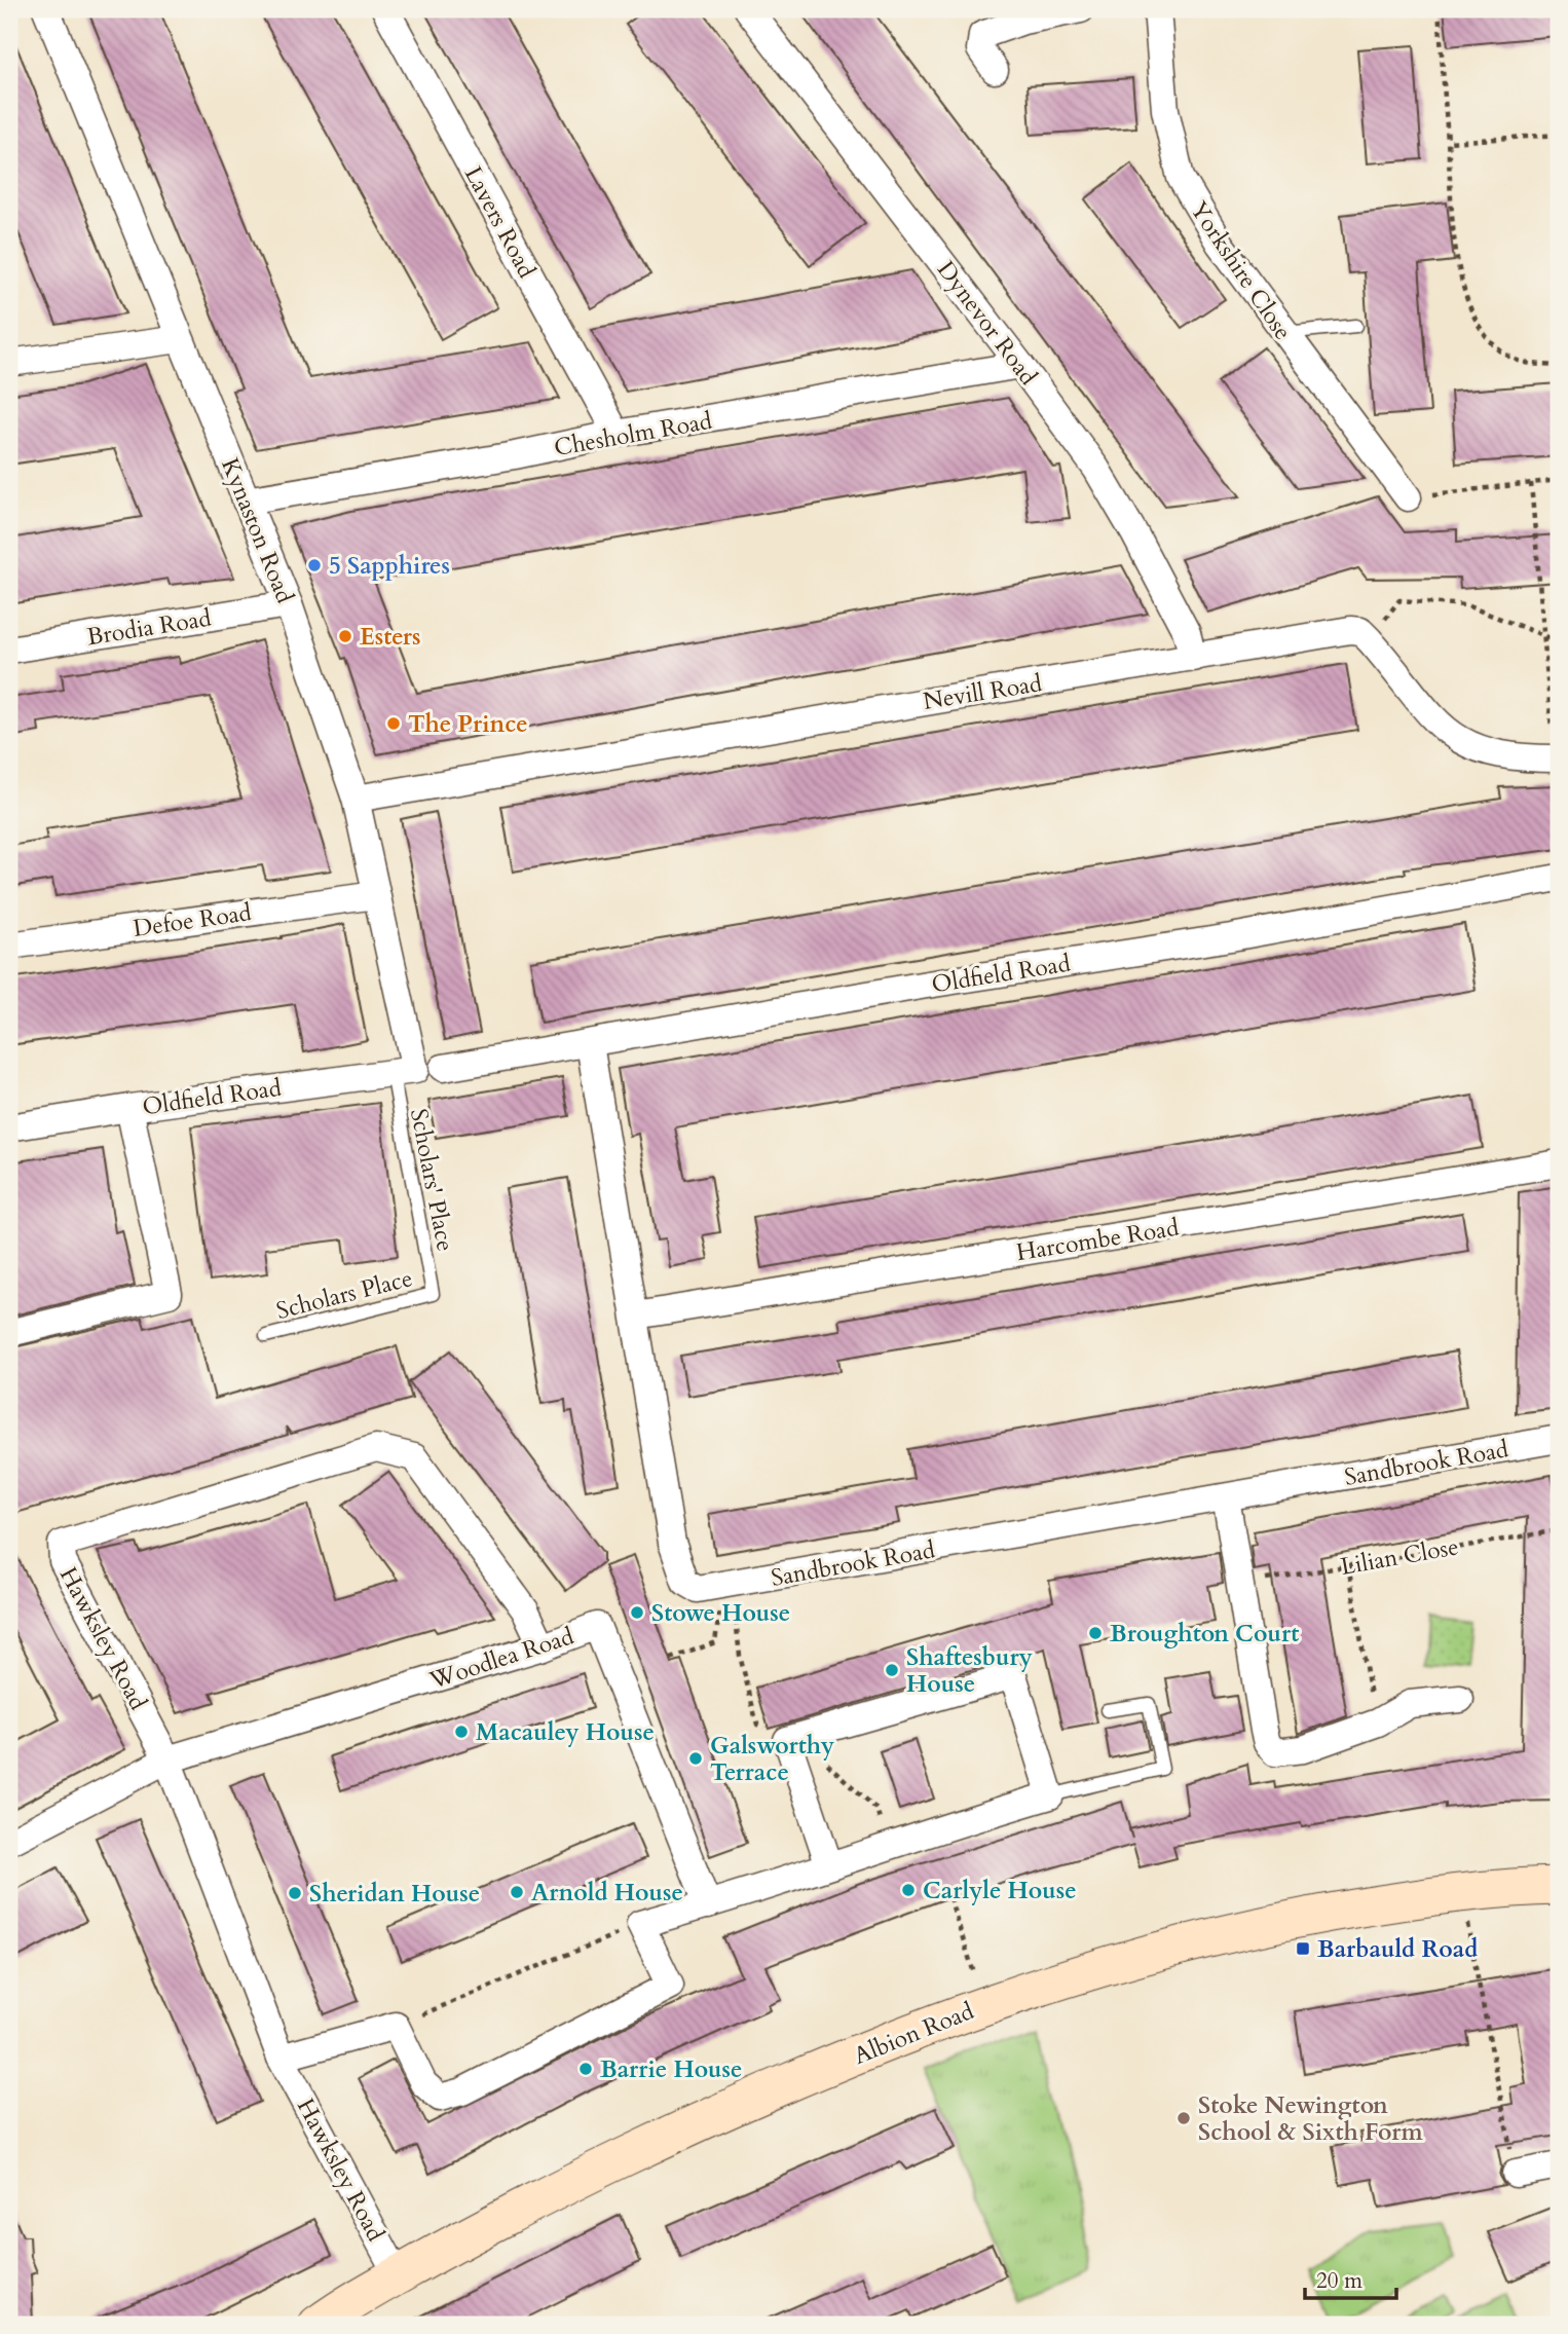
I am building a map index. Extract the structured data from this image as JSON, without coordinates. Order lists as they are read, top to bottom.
{
  "streets": {
    "main road": ["Albion Road"],
    "street": [
      "Lavers Road",
      "Yorkshire Close",
      "Dynevor Road",
      "Chesholm Road",
      "Kynaston Road",
      "Brodia Road",
      "Nevill Road",
      "Defoe Road",
      "Oldfield Road",
      "Harcombe Road",
      "Sandbrook Road",
      "Hawksley Road",
      "Woodlea Road"
    ],
    "lane": ["Scholars' Place", "Scholars Place"],
    "path": ["Lilian Close"]
  },
  "crossings": [
    ["Lavers Road", "Chesholm Road"],
    ["Dynevor Road", "Chesholm Road"],
    ["Dynevor Road", "Nevill Road"],
    ["Chesholm Road", "Kynaston Road"],
    ["Kynaston Road", "Brodia Road"],
    ["Kynaston Road", "Nevill Road"],
    ["Kynaston Road", "Defoe Road"],
    ["Kynaston Road", "Oldfield Road"],
    ["Kynaston Road", "Scholars' Place"],
    ["Oldfield Road", "Scholars' Place"],
    ["Oldfield Road", "Sandbrook Road"],
    ["Scholars' Place", "Scholars Place"],
    ["Harcombe Road", "Sandbrook Road"],
    ["Hawksley Road", "Woodlea Road"],
    ["Hawksley Road", "Albion Road"]
  ],
  "places": {
    "other": [
      "5 Sapphires",
      "Esters",
      "The Prince",
      "Stowe House",
      "Broughton Court",
      "Shaftesbury House",
      "Macauley House",
      "Galsworthy Terrace",
      "Carlyle House",
      "Arnold House",
      "Sheridan House",
      "Barrie House",
      "Stoke Newington School & Sixth Form"
    ],
    "transit": ["Barbauld Road"]
  },
  "scale_bar": "20 m"
}
